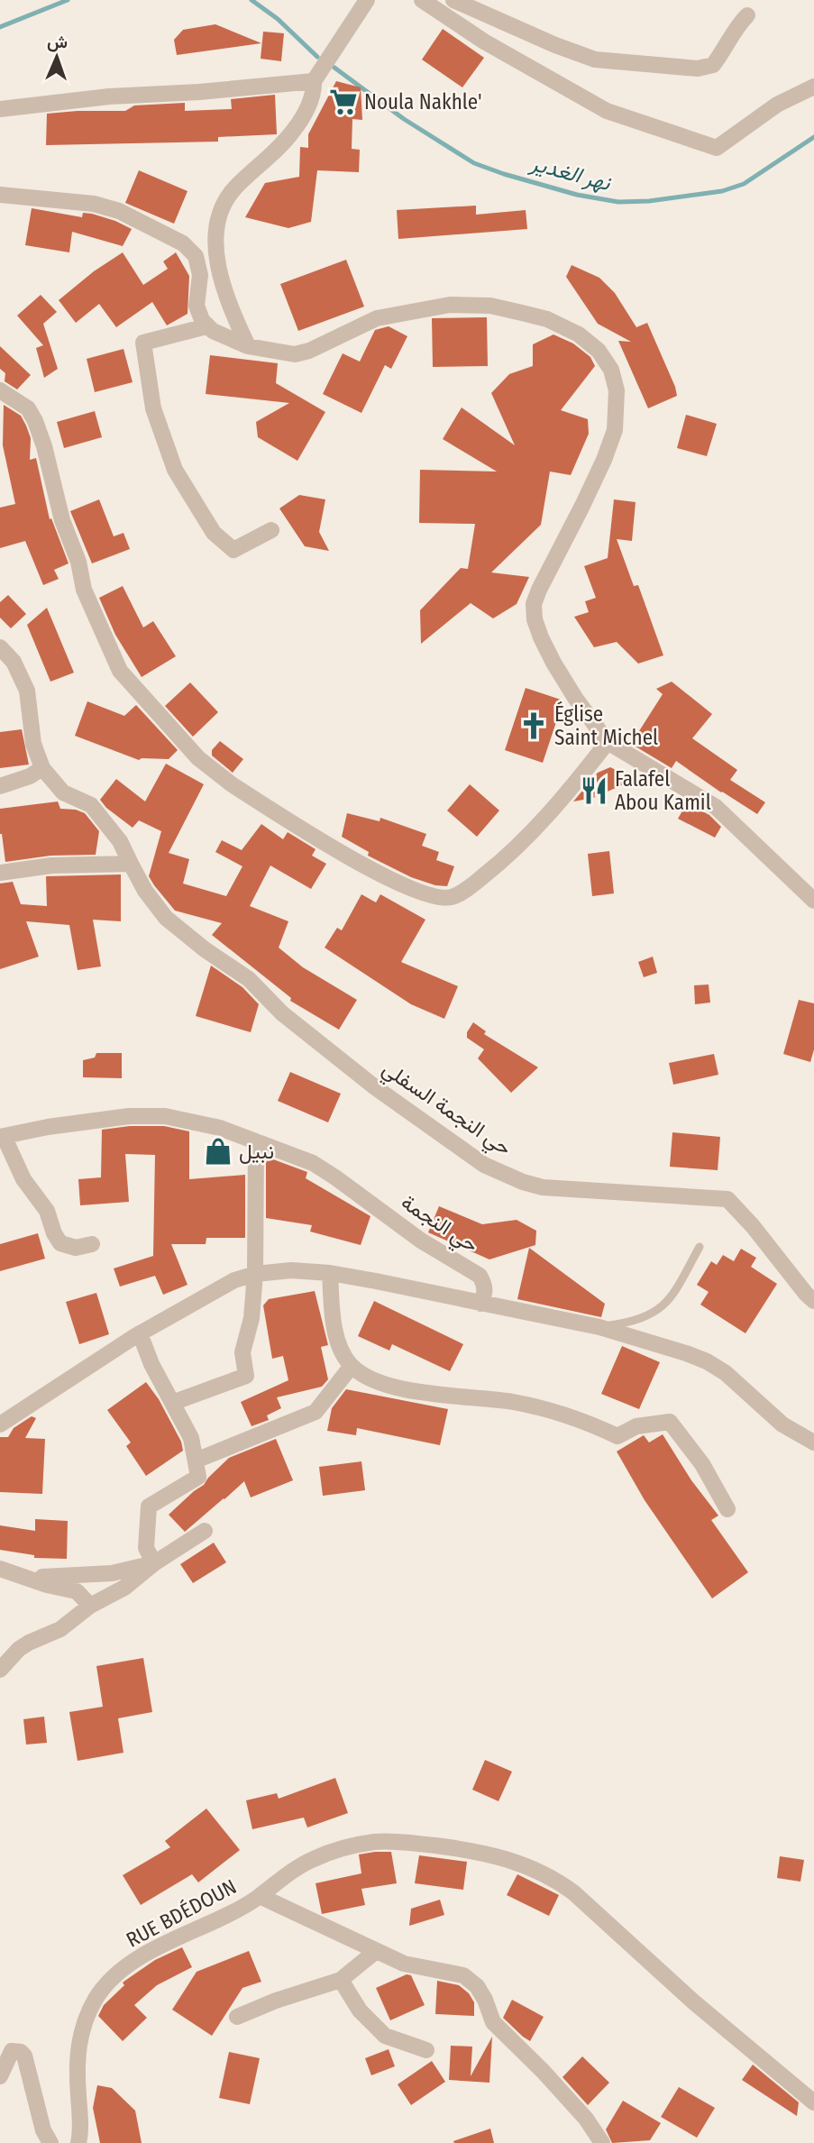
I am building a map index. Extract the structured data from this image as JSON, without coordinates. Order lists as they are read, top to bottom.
{
  "streets": {
    "street": ["حي النجمة السفلي", "حي النجمة", "RUE BDÉDOUN"]
  },
  "water": ["نهر الغدير"],
  "places": {
    "supermarket": ["Noula Nakhle'"],
    "church": ["Église Saint Michel"],
    "restaurant": ["Falafel Abou Kamil"],
    "shop": ["نبيل"]
  },
  "north": "top"
}
